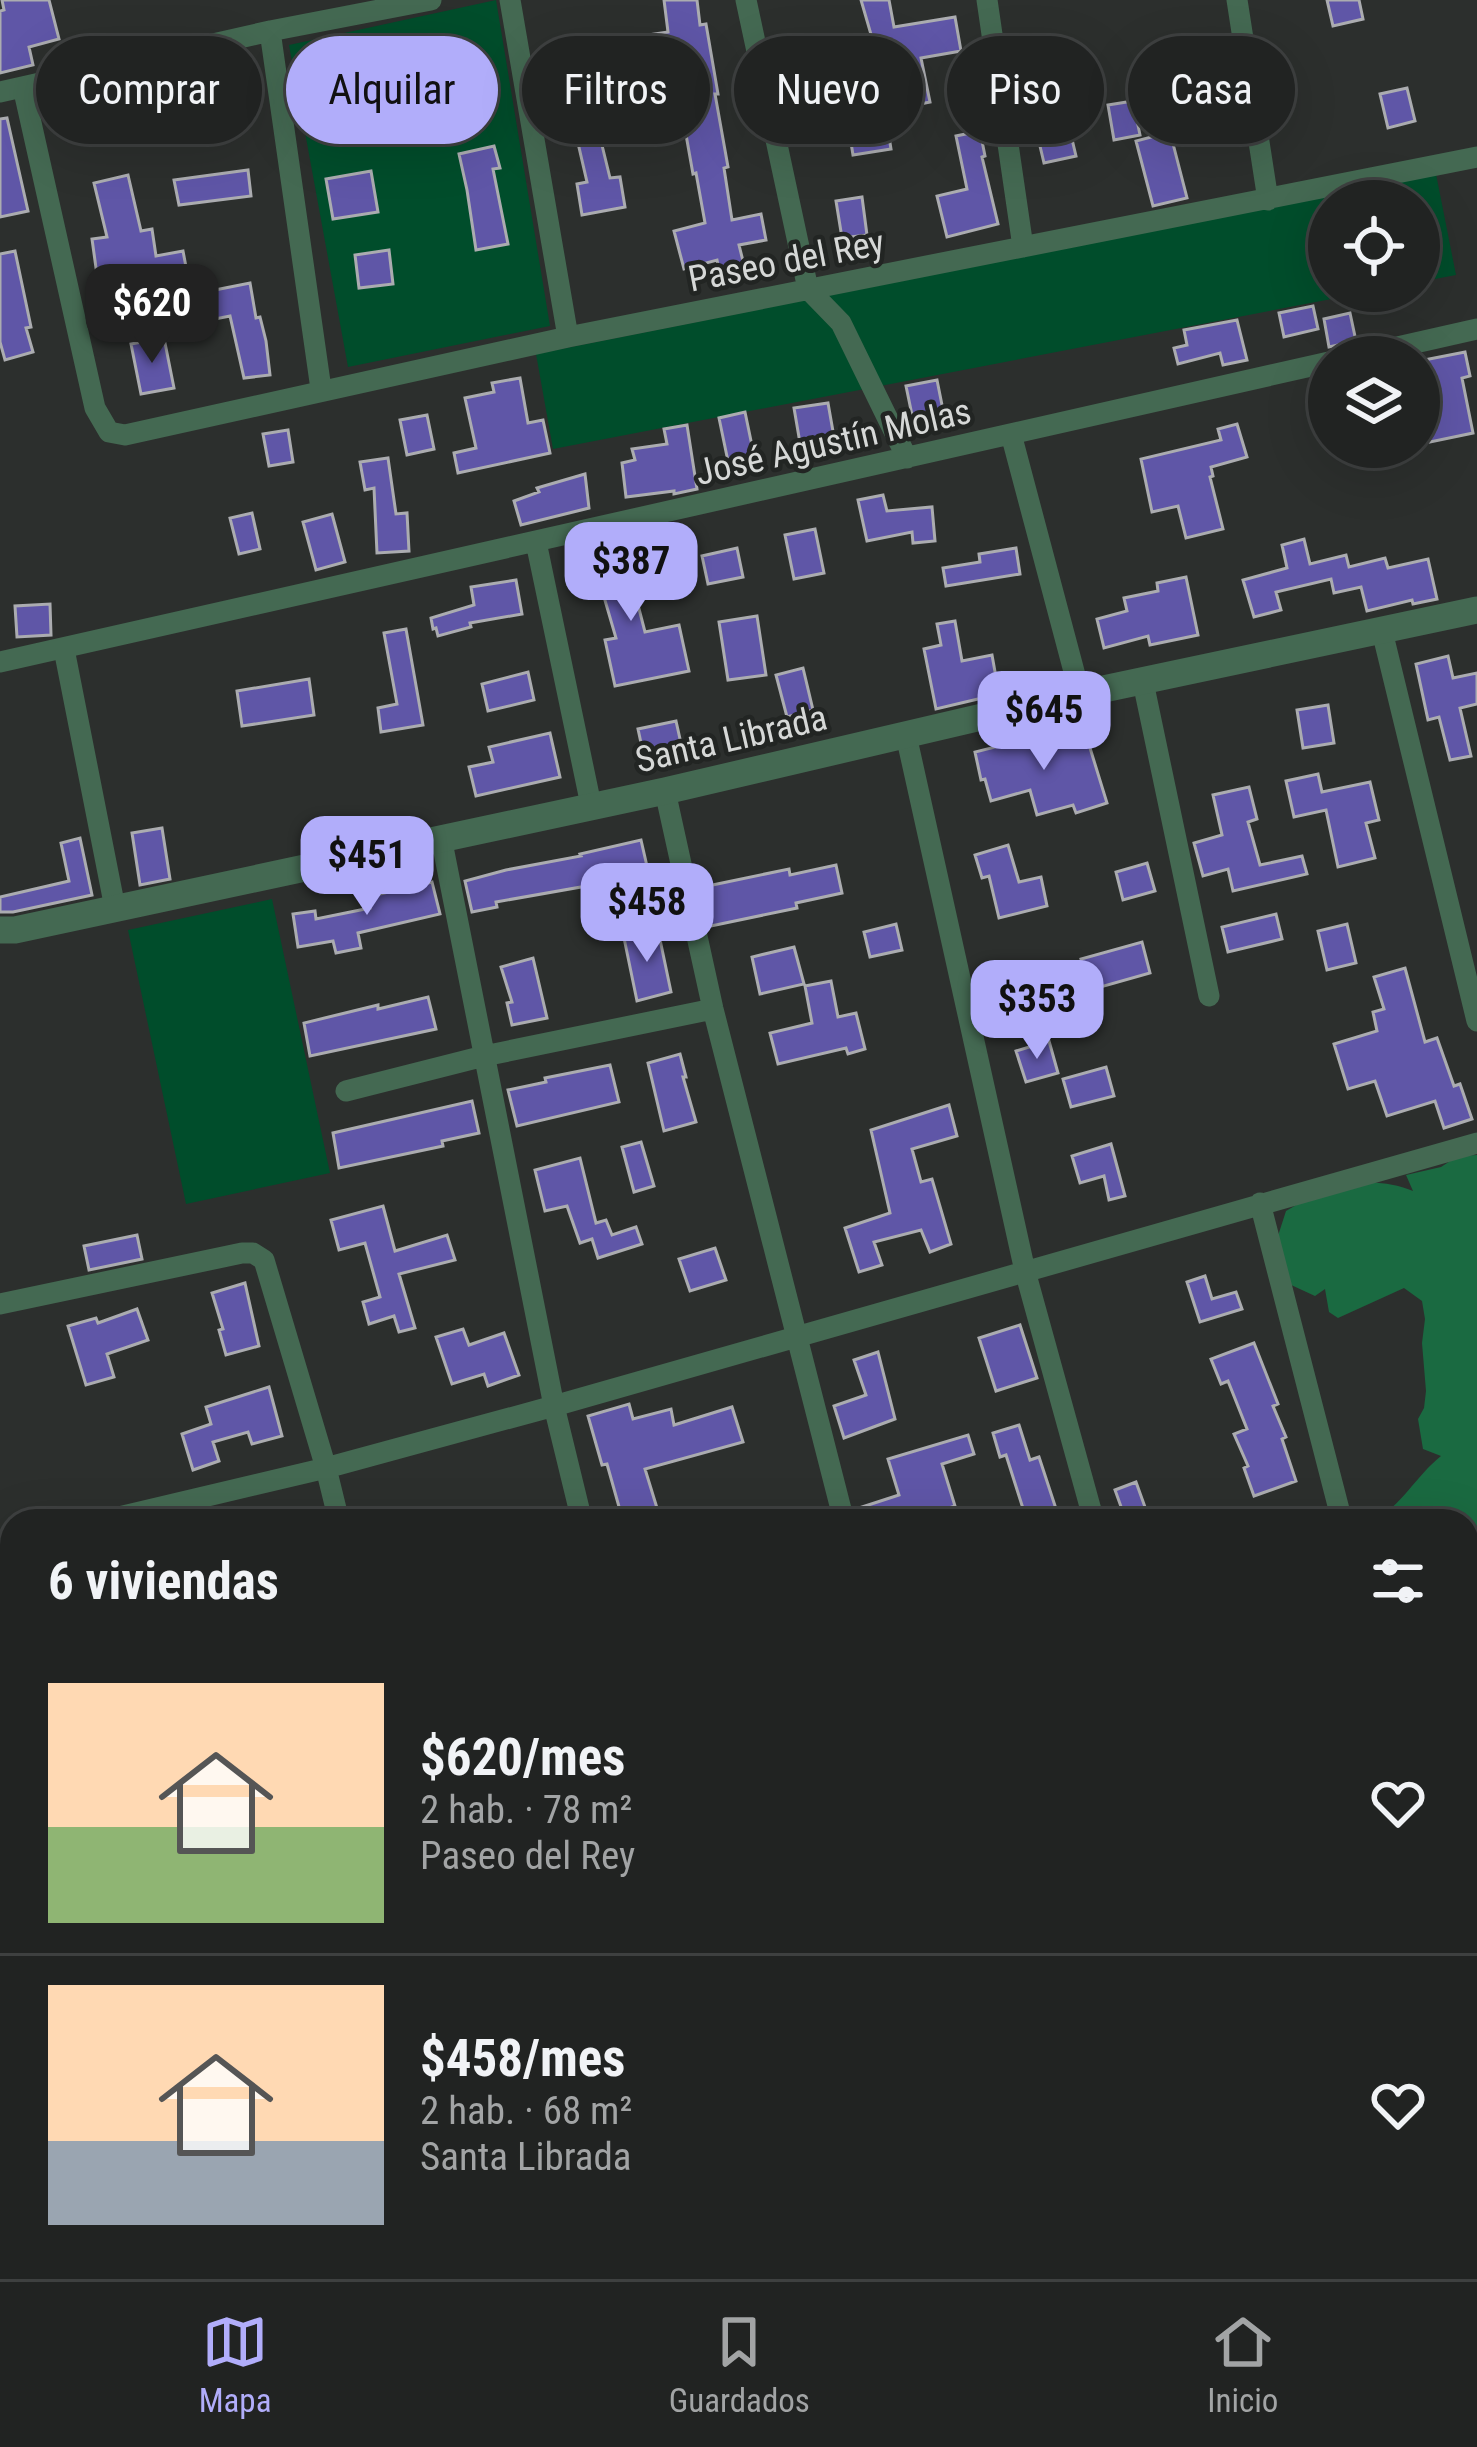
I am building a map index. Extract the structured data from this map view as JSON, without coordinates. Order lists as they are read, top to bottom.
{
  "streets": {
    "street": ["Paseo del Rey", "José Agustín Molas", "Santa Librada"]
  },
  "page": {
    "chip": [
      "Comprar",
      "Alquilar",
      "Filtros",
      "Nuevo",
      "Piso",
      "Casa"
    ],
    "price": [
      "$620",
      "$387",
      "$645",
      "$451",
      "$458",
      "$353"
    ],
    "heading": "6 viviendas",
    "list": [
      {
        "name": "$620/mes",
        "note": "2 hab. · 78 m² · Paseo del Rey"
      },
      {
        "name": "$458/mes",
        "note": "2 hab. · 68 m² · Santa Librada"
      }
    ],
    "tabs": ["Mapa", "Guardados", "Inicio"]
  }
}
